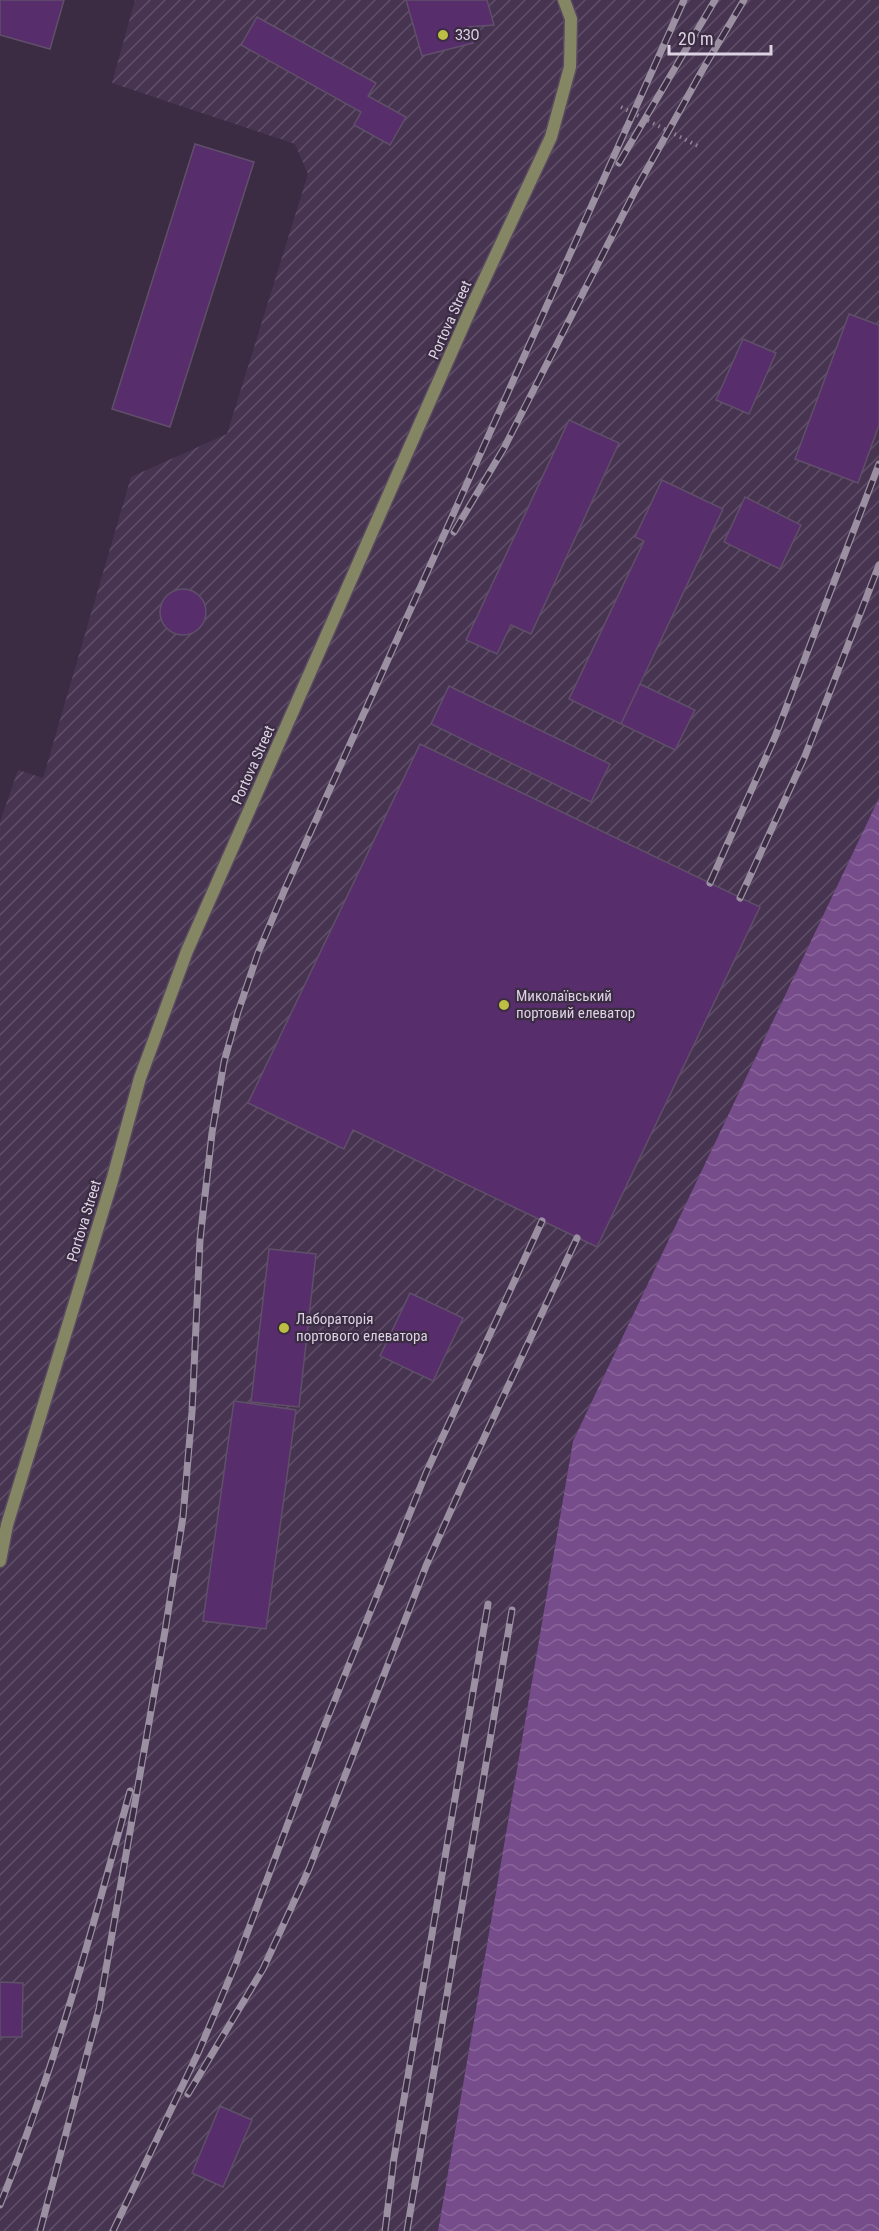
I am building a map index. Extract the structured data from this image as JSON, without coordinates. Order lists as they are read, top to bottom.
{
  "streets": {
    "lane": ["Portova Street"]
  },
  "places": ["ЗЗО", "Миколаївський портовий елеватор", "Лабораторія портового елеватора"],
  "scale_bar": "20 m"
}
